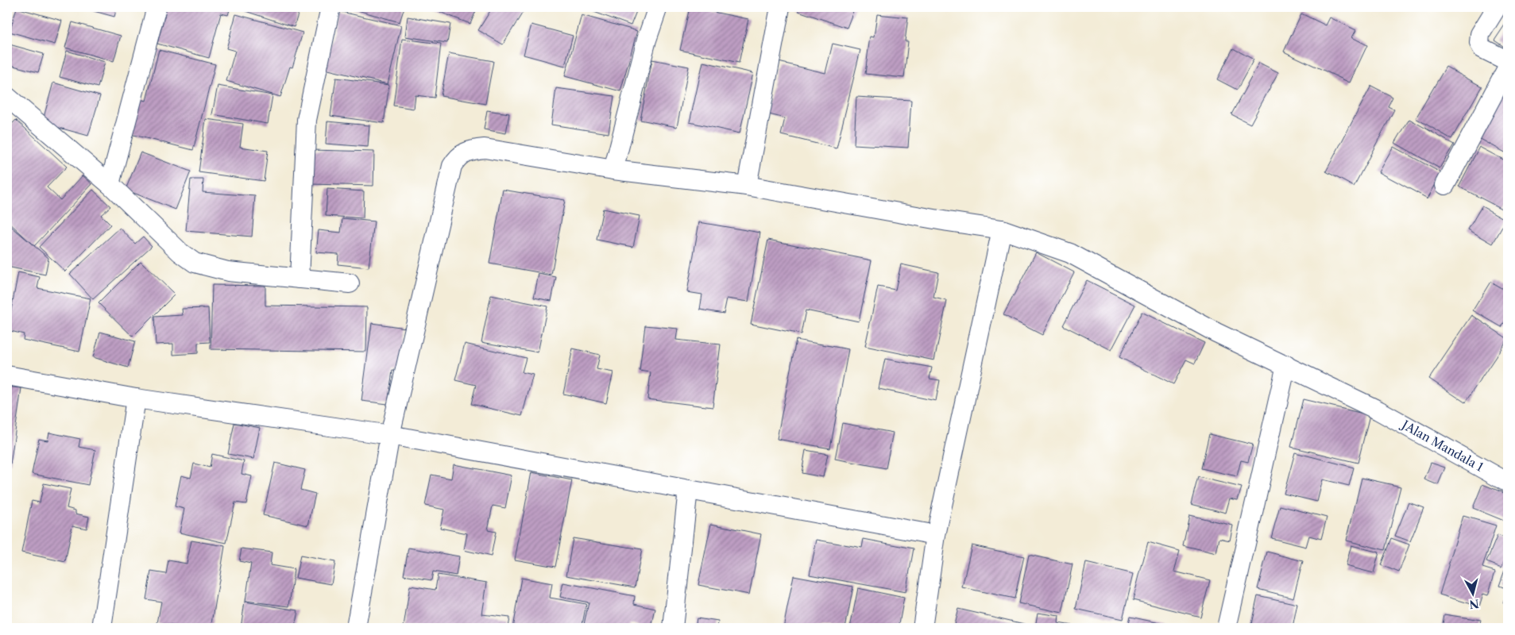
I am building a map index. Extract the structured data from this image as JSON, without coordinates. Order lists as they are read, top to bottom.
{
  "streets": {
    "street": ["JAlan Mandala 1"]
  },
  "north": "bottom"
}
